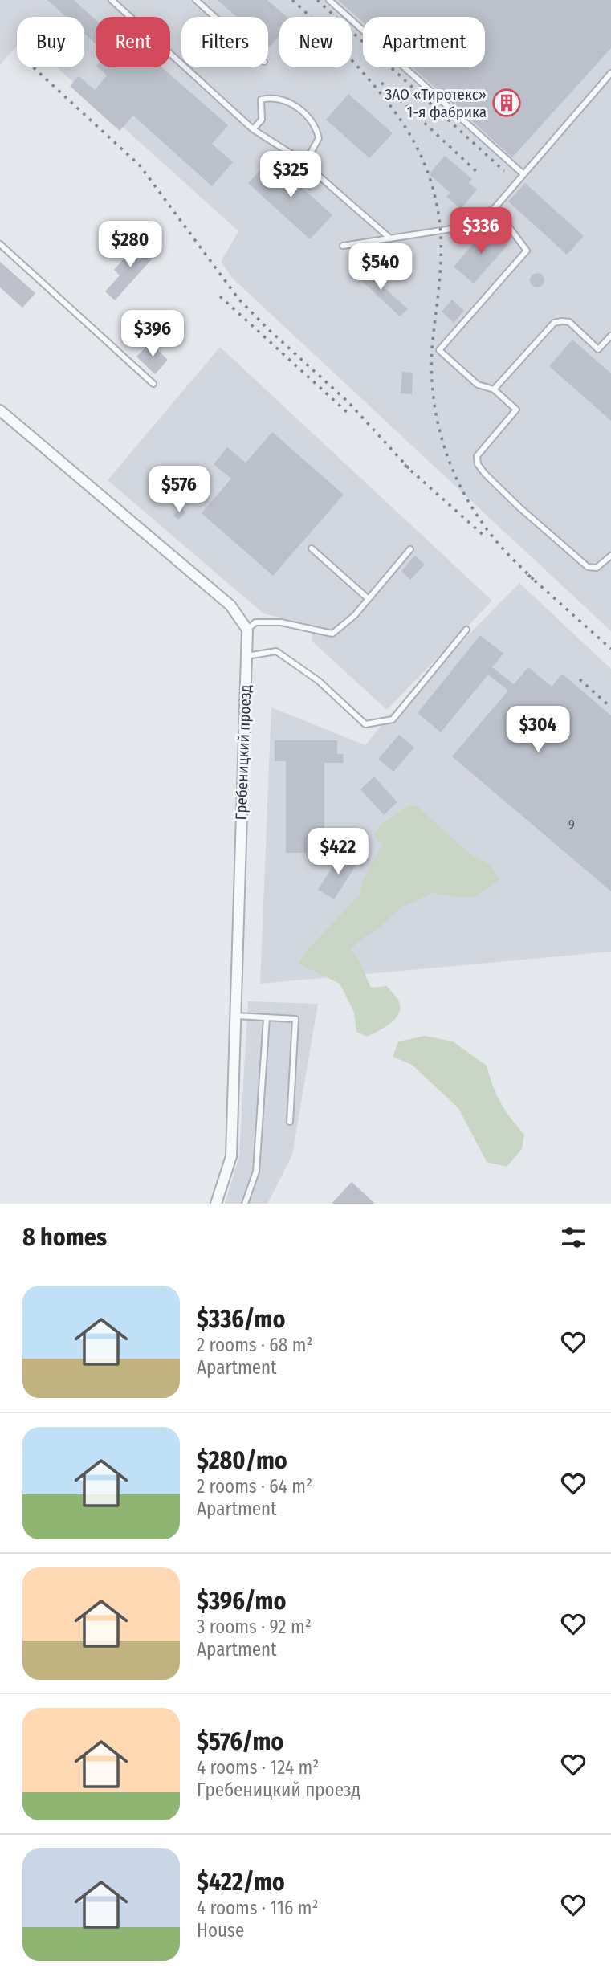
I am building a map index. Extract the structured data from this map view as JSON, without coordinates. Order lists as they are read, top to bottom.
{
  "streets": {
    "street": ["Гребеницкий проезд"]
  },
  "places": {
    "building": ["ЗАО «Тиротекс» 1-я фабрика"]
  },
  "house_numbers": ["9"],
  "page": {
    "chip": [
      "Buy",
      "Rent",
      "Filters",
      "New",
      "Apartment"
    ],
    "price": [
      "$325",
      "$336",
      "$280",
      "$540",
      "$396",
      "$576",
      "$304",
      "$422"
    ],
    "heading": "8 homes",
    "list": [
      {
        "name": "$336/mo",
        "note": "2 rooms · 68 m² · Apartment"
      },
      {
        "name": "$280/mo",
        "note": "2 rooms · 64 m² · Apartment"
      },
      {
        "name": "$396/mo",
        "note": "3 rooms · 92 m² · Apartment"
      },
      {
        "name": "$576/mo",
        "note": "4 rooms · 124 m² · Гребеницкий проезд"
      },
      {
        "name": "$422/mo",
        "note": "4 rooms · 116 m² · House"
      }
    ]
  }
}
